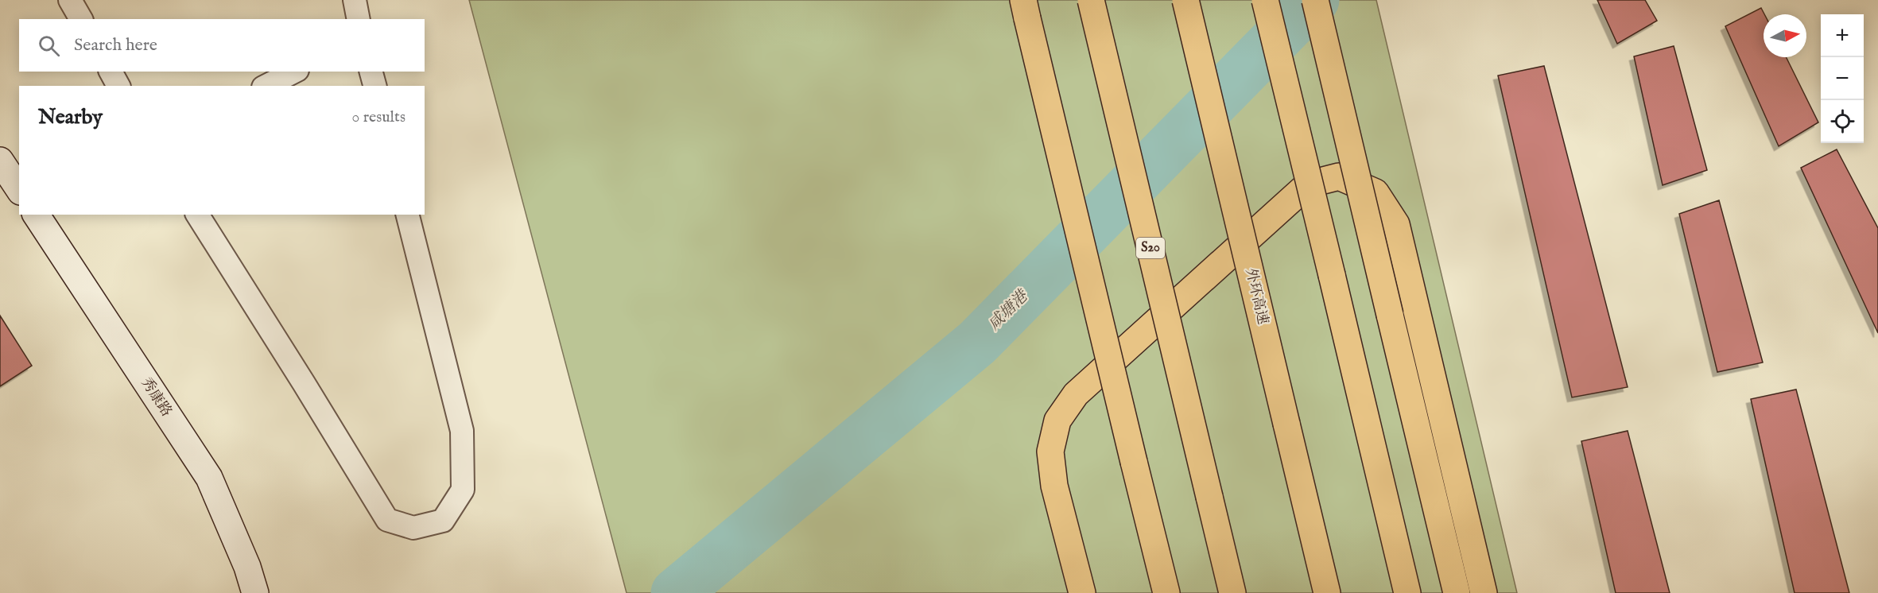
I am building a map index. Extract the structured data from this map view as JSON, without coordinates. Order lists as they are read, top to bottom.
{
  "streets": {
    "highway": ["S20", "外环高速"],
    "street": ["秀康路"]
  },
  "water": ["咸塘港"],
  "north": "right",
  "page": {
    "map_buttons": ["+", "−"],
    "search": "Search here",
    "heading": ["Nearby", "0 results"]
  }
}
